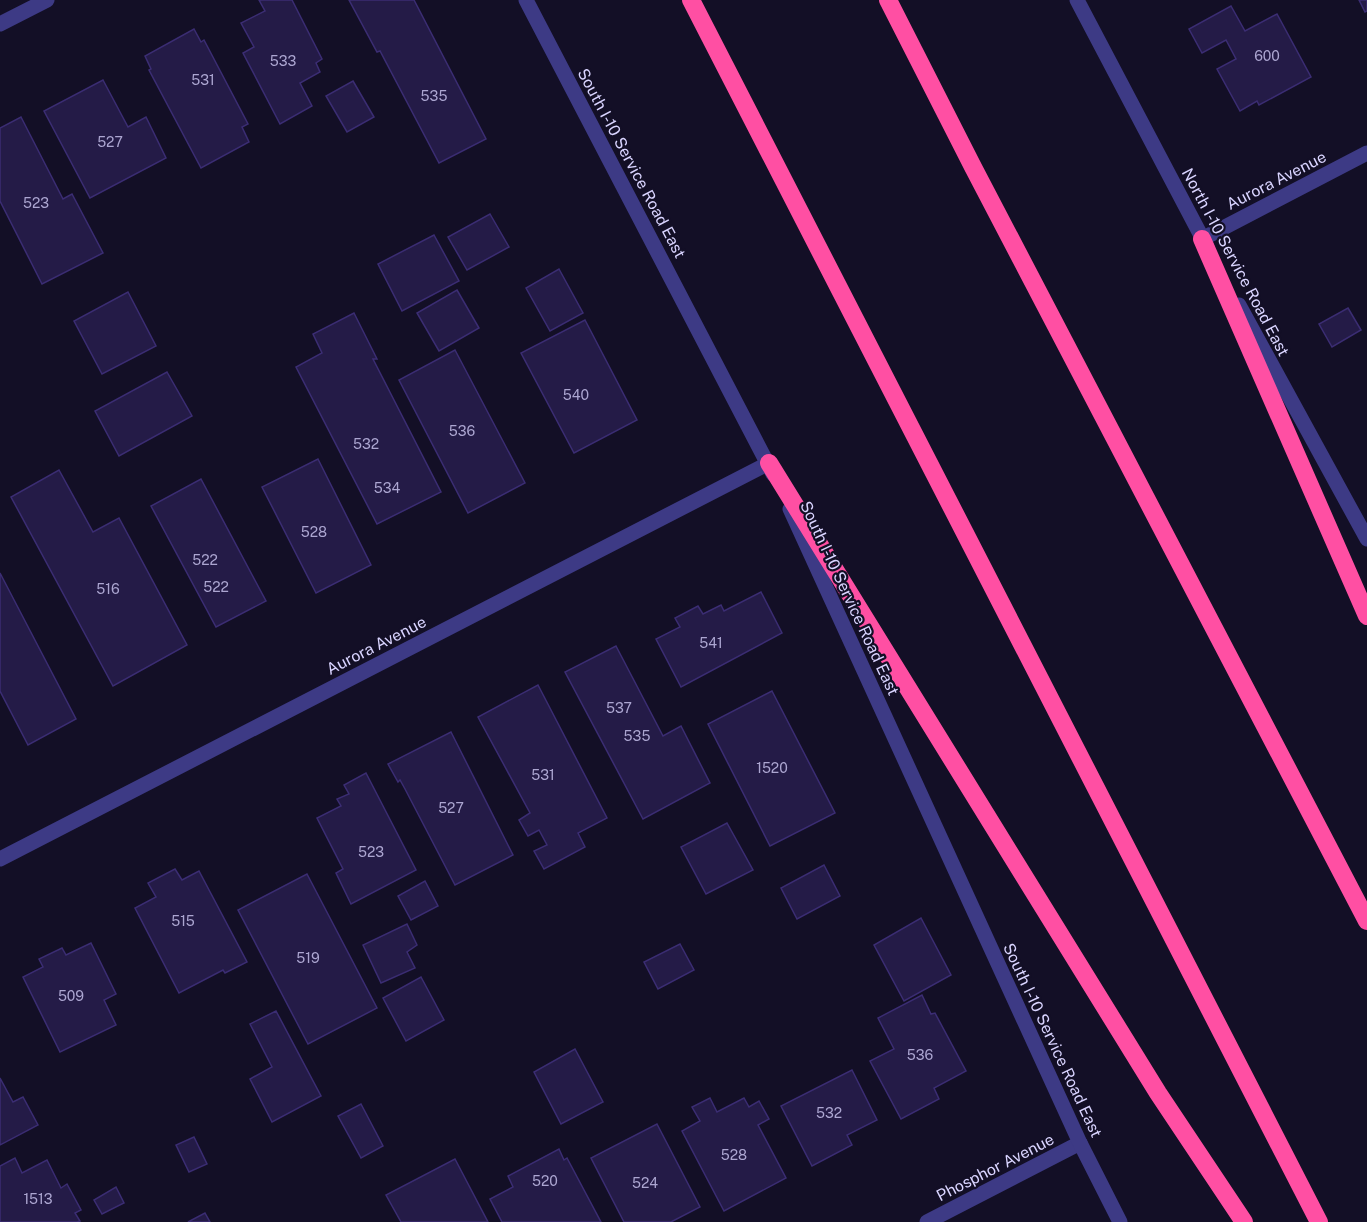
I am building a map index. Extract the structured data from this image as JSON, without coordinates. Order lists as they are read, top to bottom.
{
  "streets": {
    "street": [
      "South I-10 Service Road East",
      "Aurora Avenue",
      "North I-10 Service Road East",
      "Phosphor Avenue"
    ]
  },
  "crossings": [
    ["South I-10 Service Road East", "Aurora Avenue"],
    ["South I-10 Service Road East", "Phosphor Avenue"],
    ["Aurora Avenue", "North I-10 Service Road East"]
  ],
  "house_numbers": [
    "600",
    "533",
    "531",
    "535",
    "527",
    "523",
    "540",
    "536",
    "532",
    "534",
    "528",
    "522",
    "522",
    "516",
    "541",
    "537",
    "535",
    "1520",
    "531",
    "527",
    "523",
    "515",
    "519",
    "509",
    "536",
    "532",
    "528",
    "520",
    "524",
    "1513"
  ]
}
